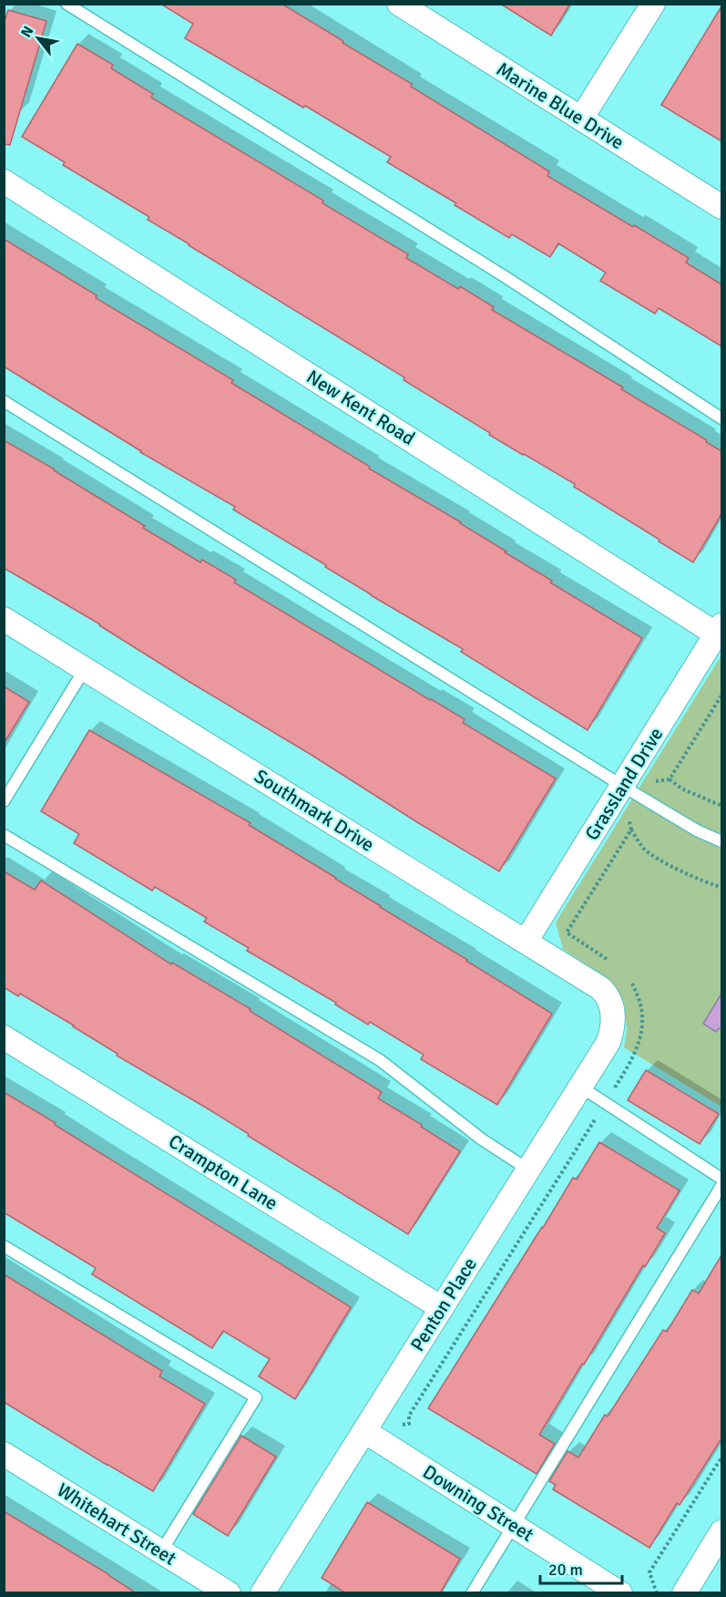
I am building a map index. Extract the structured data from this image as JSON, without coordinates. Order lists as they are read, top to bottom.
{
  "streets": {
    "street": [
      "Marine Blue Drive",
      "New Kent Road",
      "Grassland Drive",
      "Southmark Drive",
      "Crampton Lane",
      "Penton Place",
      "Downing Street",
      "Whitehart Street"
    ]
  },
  "crossings": [
    ["New Kent Road", "Grassland Drive"],
    ["Grassland Drive", "Southmark Drive"],
    ["Southmark Drive", "Penton Place"],
    ["Crampton Lane", "Penton Place"],
    ["Penton Place", "Downing Street"]
  ],
  "scale_bar": "20 m",
  "north": "top left"
}
